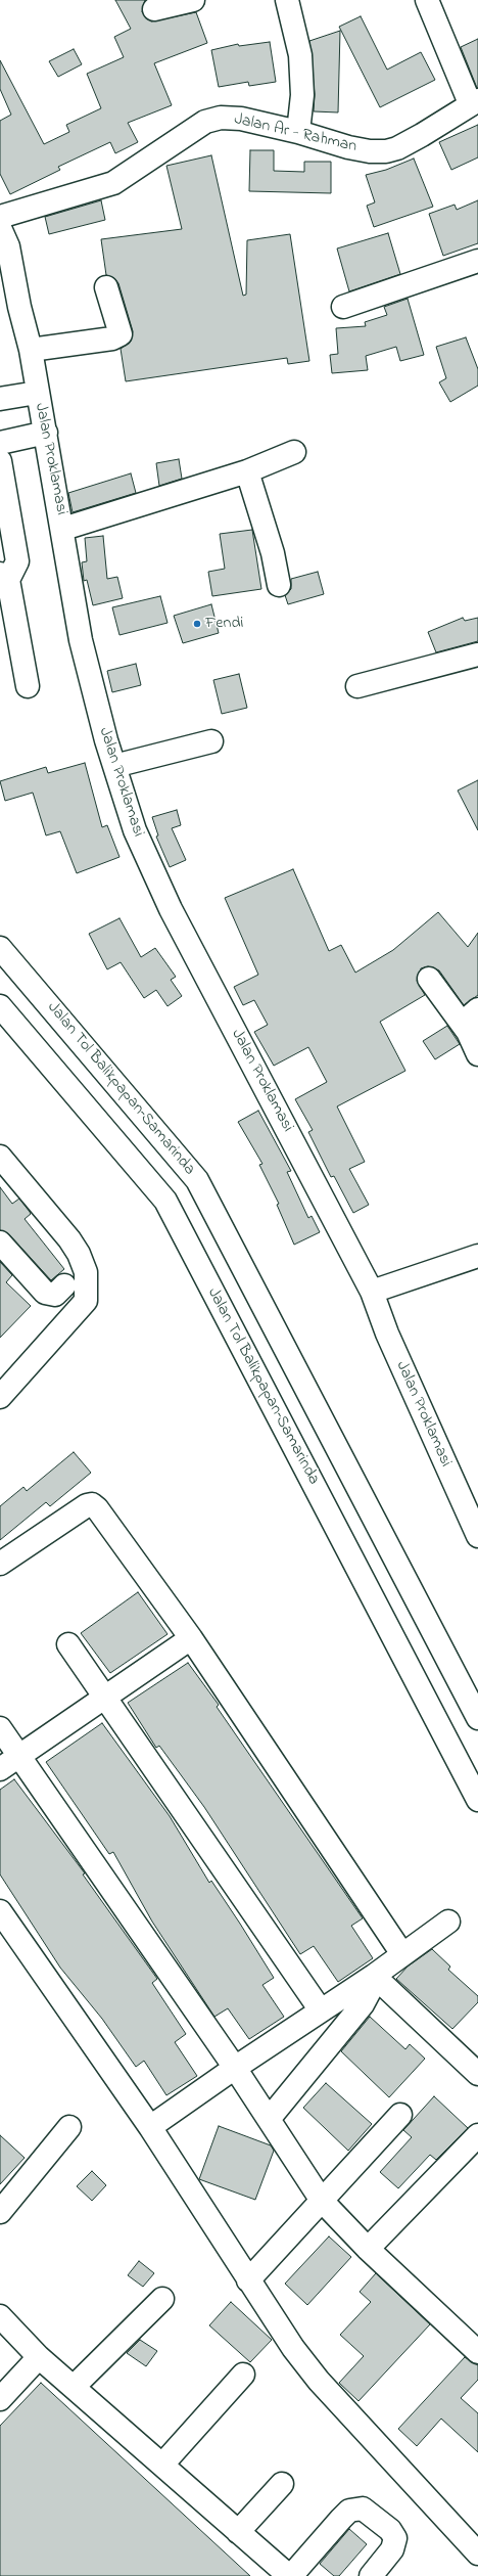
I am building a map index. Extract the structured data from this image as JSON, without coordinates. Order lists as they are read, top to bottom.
{
  "streets": {
    "main road": ["Jalan Ar - Rahman", "Jalan Proklamasi", "Jalan Tol Balikpapan–Samarinda"]
  },
  "places": ["Fendi"]
}
